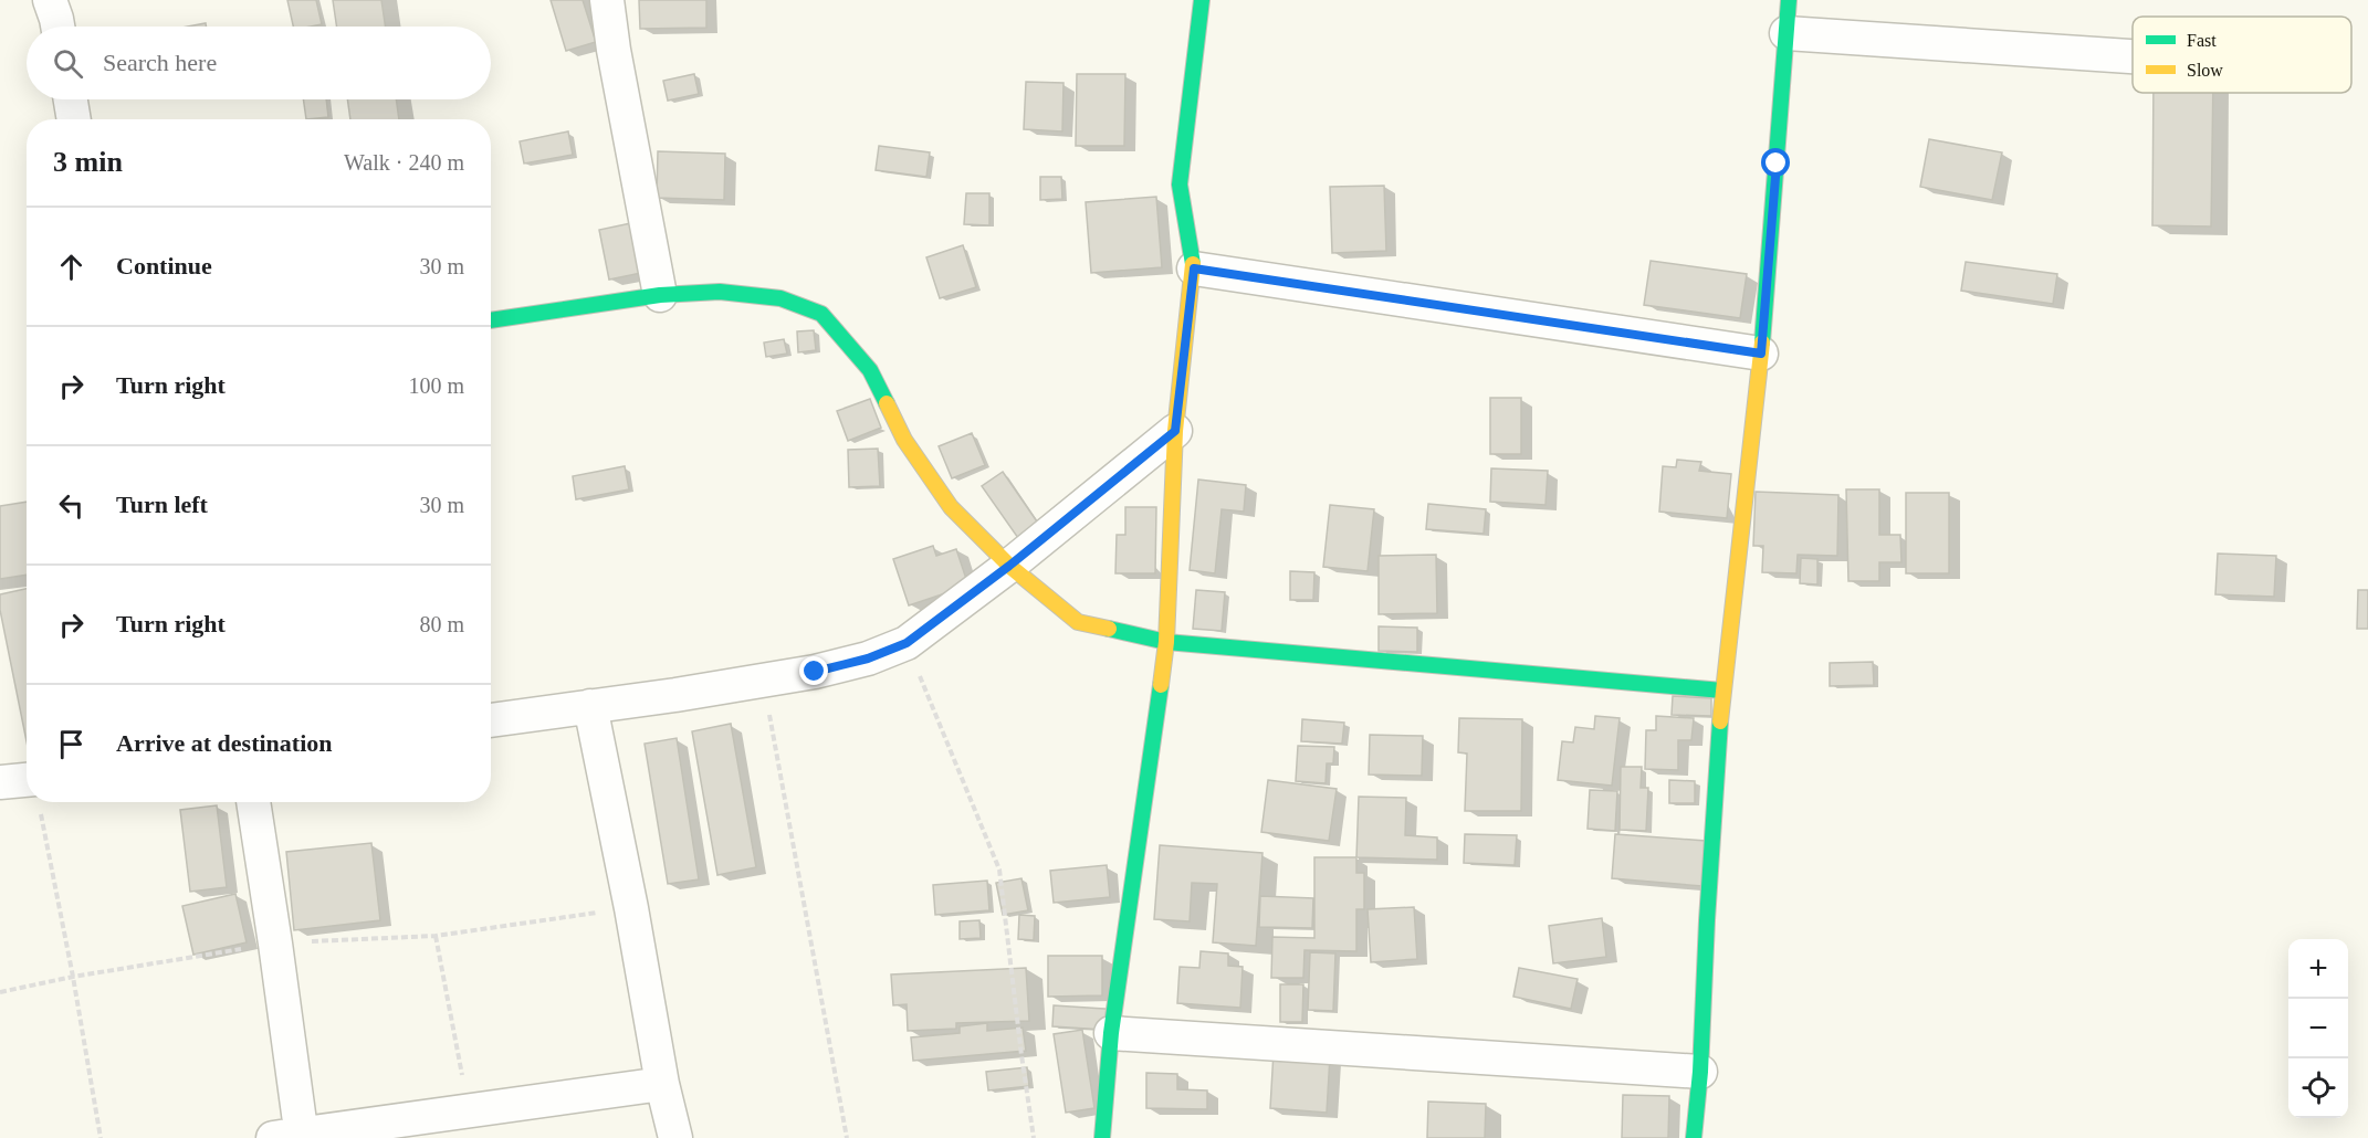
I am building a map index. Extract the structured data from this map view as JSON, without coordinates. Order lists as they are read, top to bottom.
{
  "legend": ["Fast", "Slow"],
  "page": {
    "search": "Search here",
    "heading": ["3 min", "Walk · 240 m"],
    "list": [
      ["Continue", "30 m"],
      ["Turn right", "100 m"],
      ["Turn left", "30 m"],
      ["Turn right", "80 m"],
      "Arrive at destination"
    ],
    "map_buttons": ["+", "−"]
  }
}
